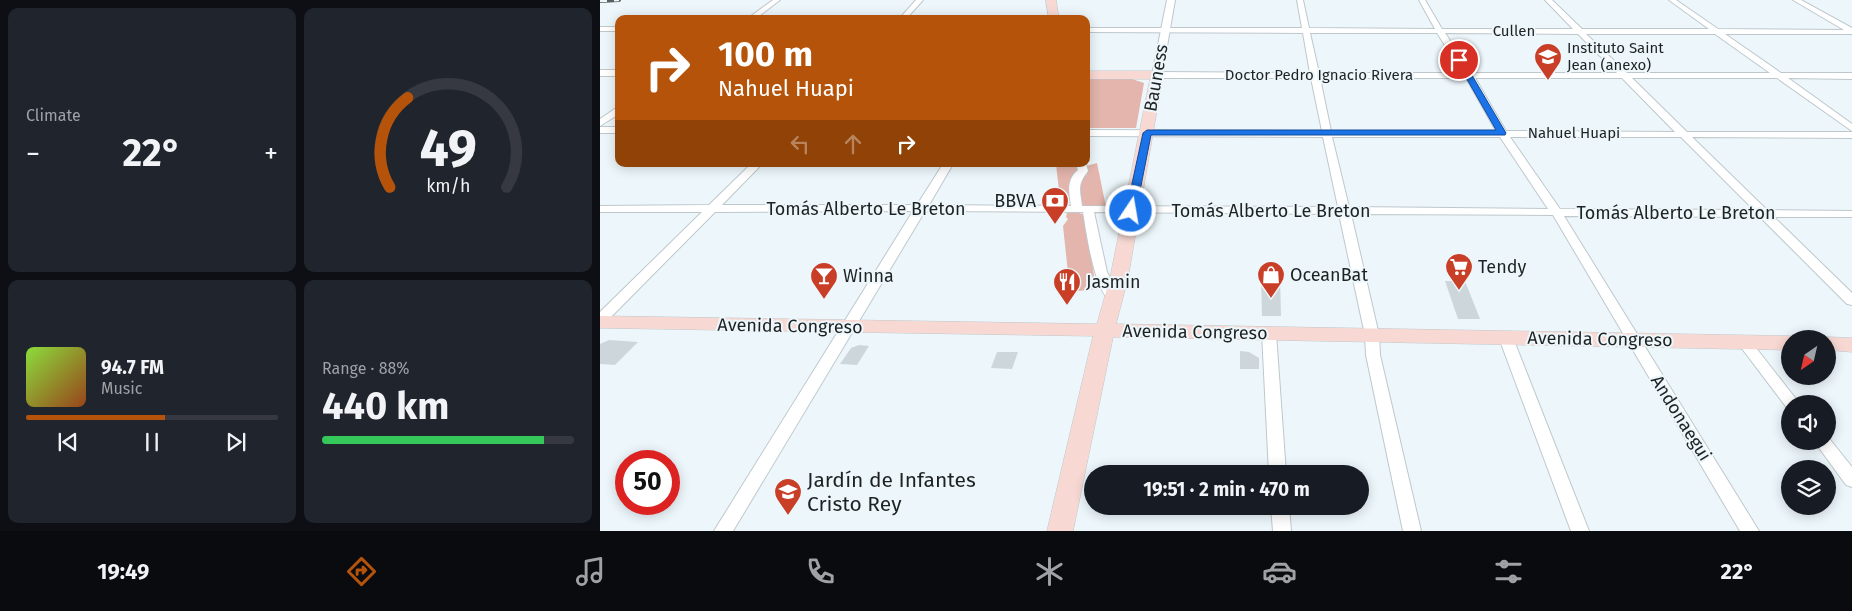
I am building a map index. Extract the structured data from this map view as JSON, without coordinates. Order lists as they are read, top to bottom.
{
  "streets": {
    "main road": ["Doctor Pedro Ignacio Rivera", "Bauness", "Avenida Congreso"],
    "street": [
      "Cullen",
      "Nahuel Huapi",
      "Tomás Alberto Le Breton",
      "Andonaegui"
    ]
  },
  "crossings": [
    ["Cullen", "Bauness"],
    ["Cullen", "Andonaegui"],
    ["Doctor Pedro Ignacio Rivera", "Bauness"],
    ["Doctor Pedro Ignacio Rivera", "Andonaegui"],
    ["Bauness", "Nahuel Huapi"],
    ["Bauness", "Tomás Alberto Le Breton"],
    ["Bauness", "Avenida Congreso"],
    ["Nahuel Huapi", "Andonaegui"],
    ["Tomás Alberto Le Breton", "Andonaegui"],
    ["Avenida Congreso", "Andonaegui"]
  ],
  "places": {
    "school or university": ["Instituto Saint Jean (anexo)", "Jardín de Infantes Cristo Rey"],
    "bank": ["BBVA"],
    "supermarket": ["Tendy"],
    "shop": ["OceanBat"],
    "bar": ["Winna"],
    "restaurant": ["Jasmin"]
  },
  "north": "bottom left",
  "page": {
    "tile": [
      "Climate",
      ["Range · 88%", "440 km"]
    ],
    "turn": ["100 m", "Nahuel Huapi"],
    "heat": ["−", "22°", "+"],
    "song": ["94.7 FM", "Music"],
    "limit": "50",
    "trip": "19:51 · 2 min · 470 m",
    "tabs": ["19:49", "22°"],
    "gauge": ["49", "km/h"]
  }
}
